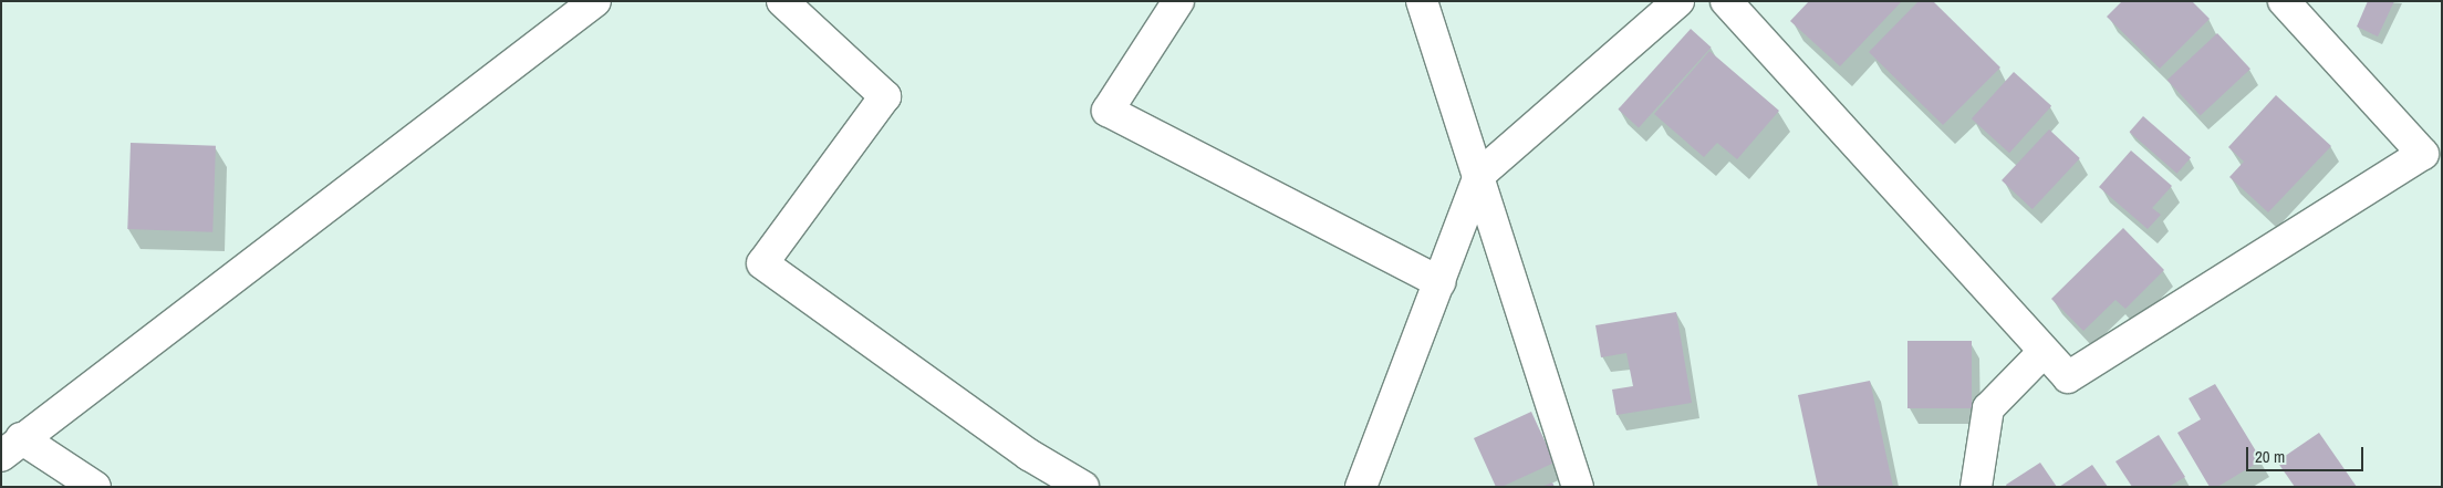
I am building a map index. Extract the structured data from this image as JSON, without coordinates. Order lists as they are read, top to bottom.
{
  "scale_bar": "20 m"
}
